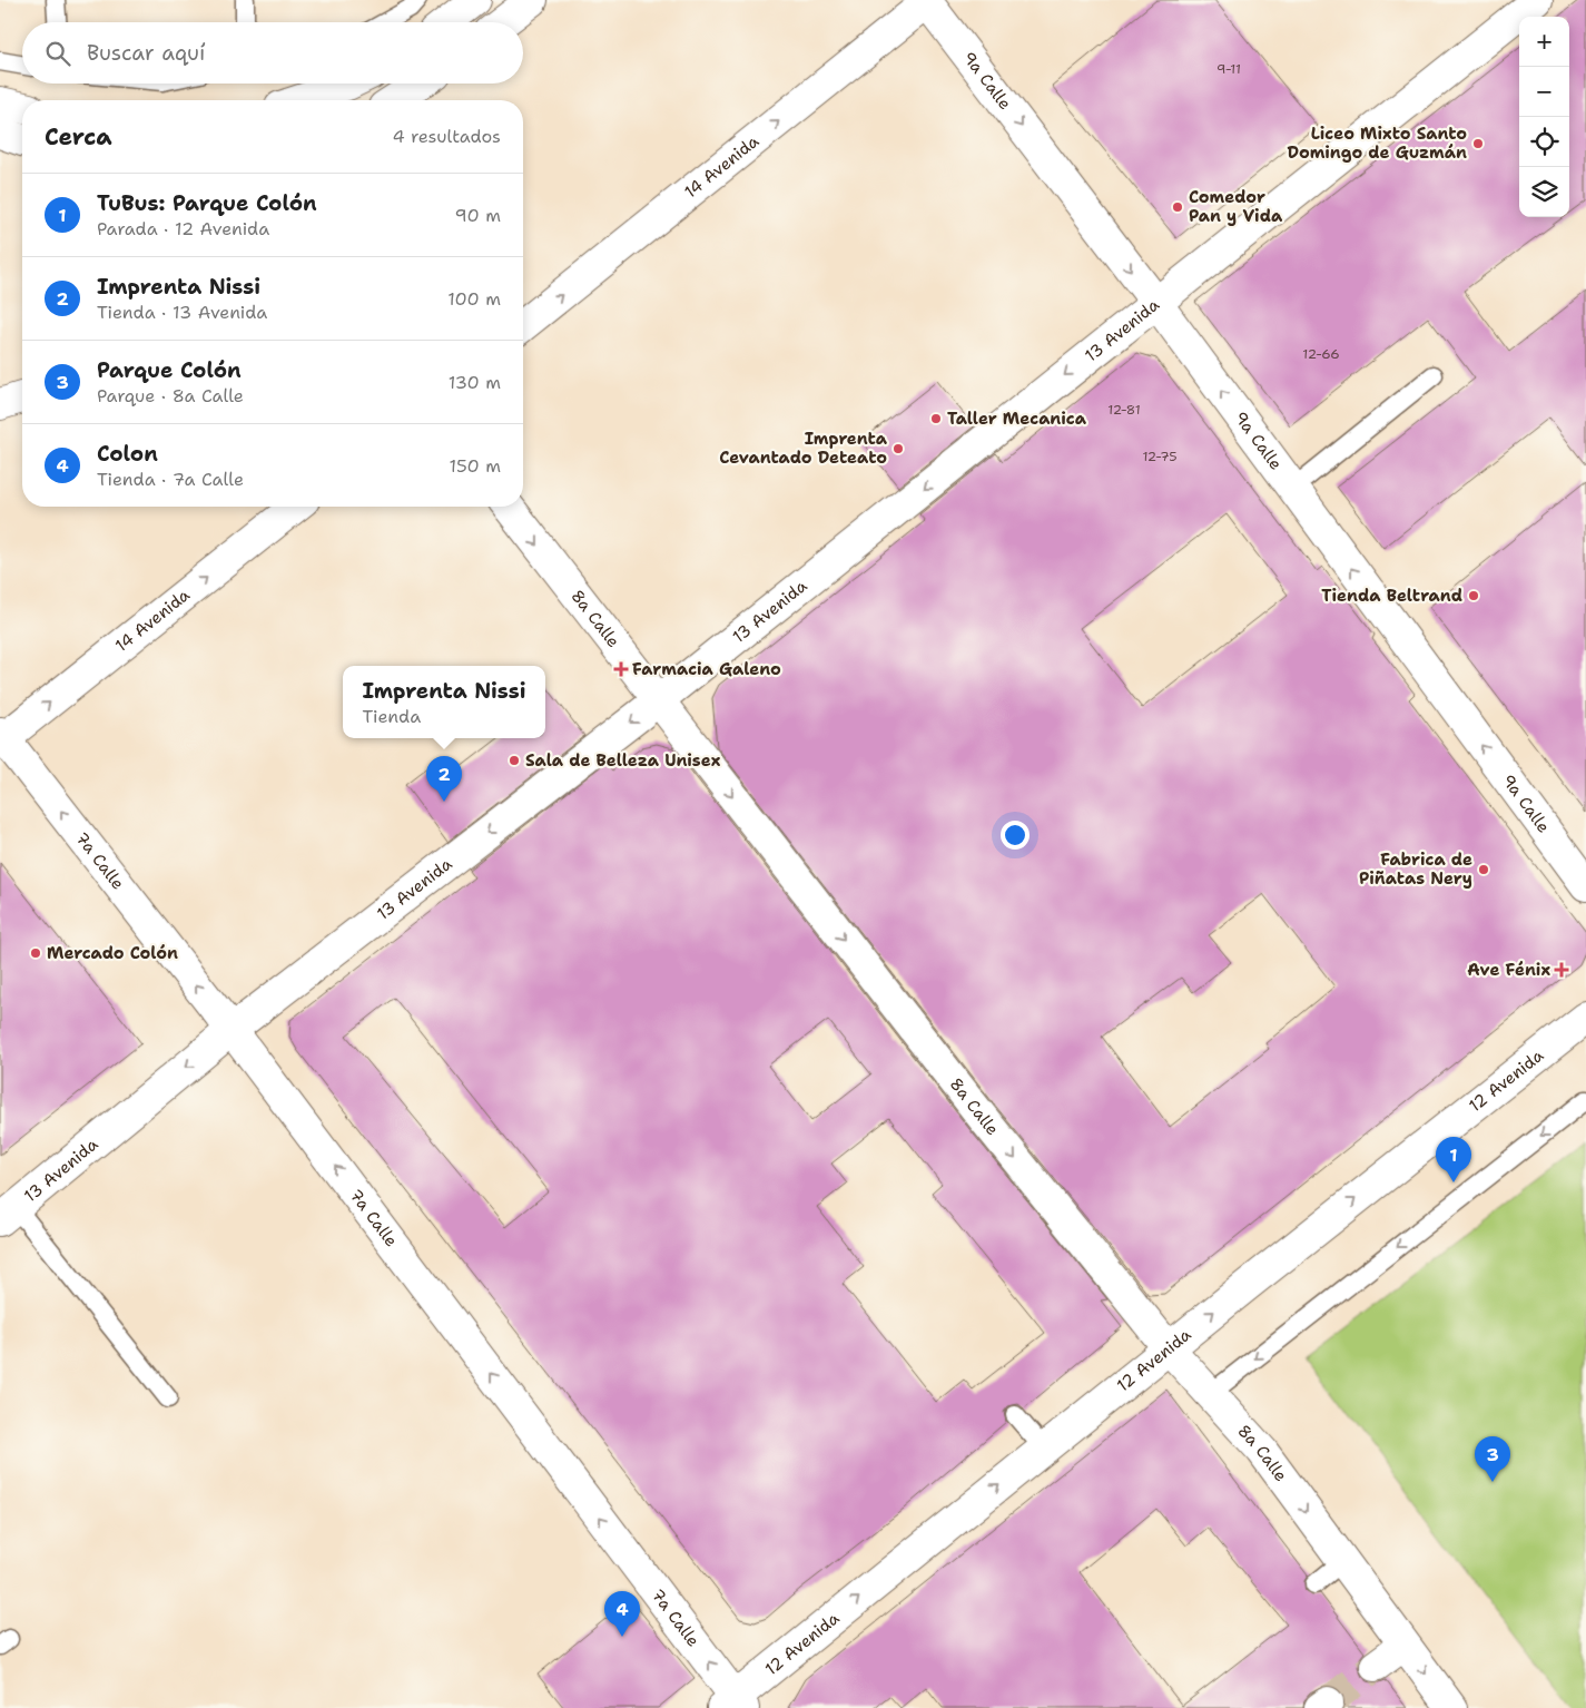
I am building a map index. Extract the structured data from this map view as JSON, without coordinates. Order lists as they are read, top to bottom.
{
  "streets": {
    "street": [
      "9a Calle",
      "14 Avenida",
      "13 Avenida",
      "8a Calle",
      "7a Calle",
      "12 Avenida"
    ]
  },
  "crossings": [
    ["9a Calle", "14 Avenida"],
    ["9a Calle", "13 Avenida"],
    ["14 Avenida", "7a Calle"],
    ["13 Avenida", "8a Calle"],
    ["13 Avenida", "7a Calle"],
    ["8a Calle", "12 Avenida"],
    ["7a Calle", "12 Avenida"]
  ],
  "one_way": [
    "14 Avenida",
    "13 Avenida",
    "8a Calle",
    "7a Calle",
    "12 Avenida"
  ],
  "places": {
    "other": [
      "Liceo Mixto Santo Domingo de Guzmán",
      "Comedor Pan y Vida",
      "Taller Mecanica",
      "Imprenta Cevantado Deteato",
      "Tienda Beltrand",
      "Sala de Belleza Unisex",
      "Fabrica de Piñatas Nery",
      "Mercado Colón"
    ],
    "health": ["Farmacia Galeno", "Ave Fénix"]
  },
  "house_numbers": [
    "9-11",
    "12-66",
    "12-81",
    "12-75"
  ],
  "page": {
    "map_buttons": ["+", "−"],
    "search": "Buscar aquí",
    "heading": ["Cerca", "4 resultados"],
    "list": [
      {
        "mark": "1",
        "name": "TuBus: Parque Colón",
        "note": "Parada · 12 Avenida",
        "value": "90 m"
      },
      {
        "mark": "2",
        "name": "Imprenta Nissi",
        "note": "Tienda · 13 Avenida",
        "value": "100 m"
      },
      {
        "mark": "3",
        "name": "Parque Colón",
        "note": "Parque · 8a Calle",
        "value": "130 m"
      },
      {
        "mark": "4",
        "name": "Colon",
        "note": "Tienda · 7a Calle",
        "value": "150 m"
      }
    ],
    "popup": ["Imprenta Nissi", "Tienda"],
    "pins": [
      "2",
      "1",
      "3",
      "4"
    ]
  }
}
